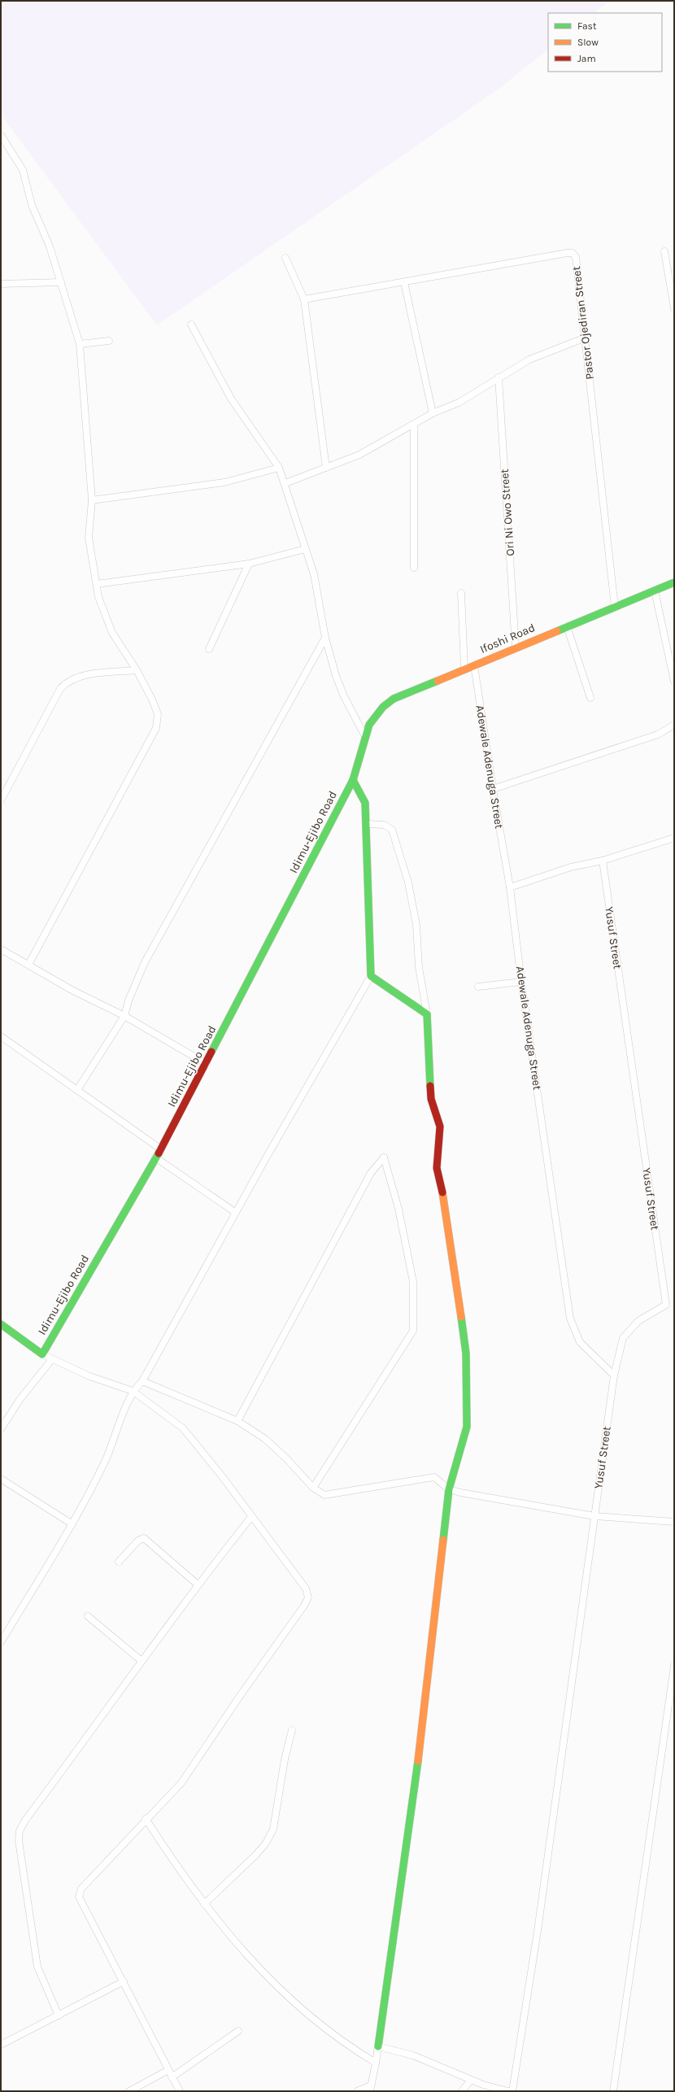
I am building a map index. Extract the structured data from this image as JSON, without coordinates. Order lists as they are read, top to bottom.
{
  "streets": {
    "street": [
      "Pastor Ojediran Street",
      "Ori Ni Owo Street",
      "Ifoshi Road",
      "Adewale Adenuga Street",
      "Idimu-Ejibo Road",
      "Yusuf Street"
    ]
  },
  "crossings": [
    ["Pastor Ojediran Street", "Ifoshi Road"],
    ["Ori Ni Owo Street", "Ifoshi Road"],
    ["Ifoshi Road", "Adewale Adenuga Street"],
    ["Ifoshi Road", "Idimu-Ejibo Road"],
    ["Adewale Adenuga Street", "Yusuf Street"]
  ],
  "legend": ["Fast", "Slow", "Jam"]
}
